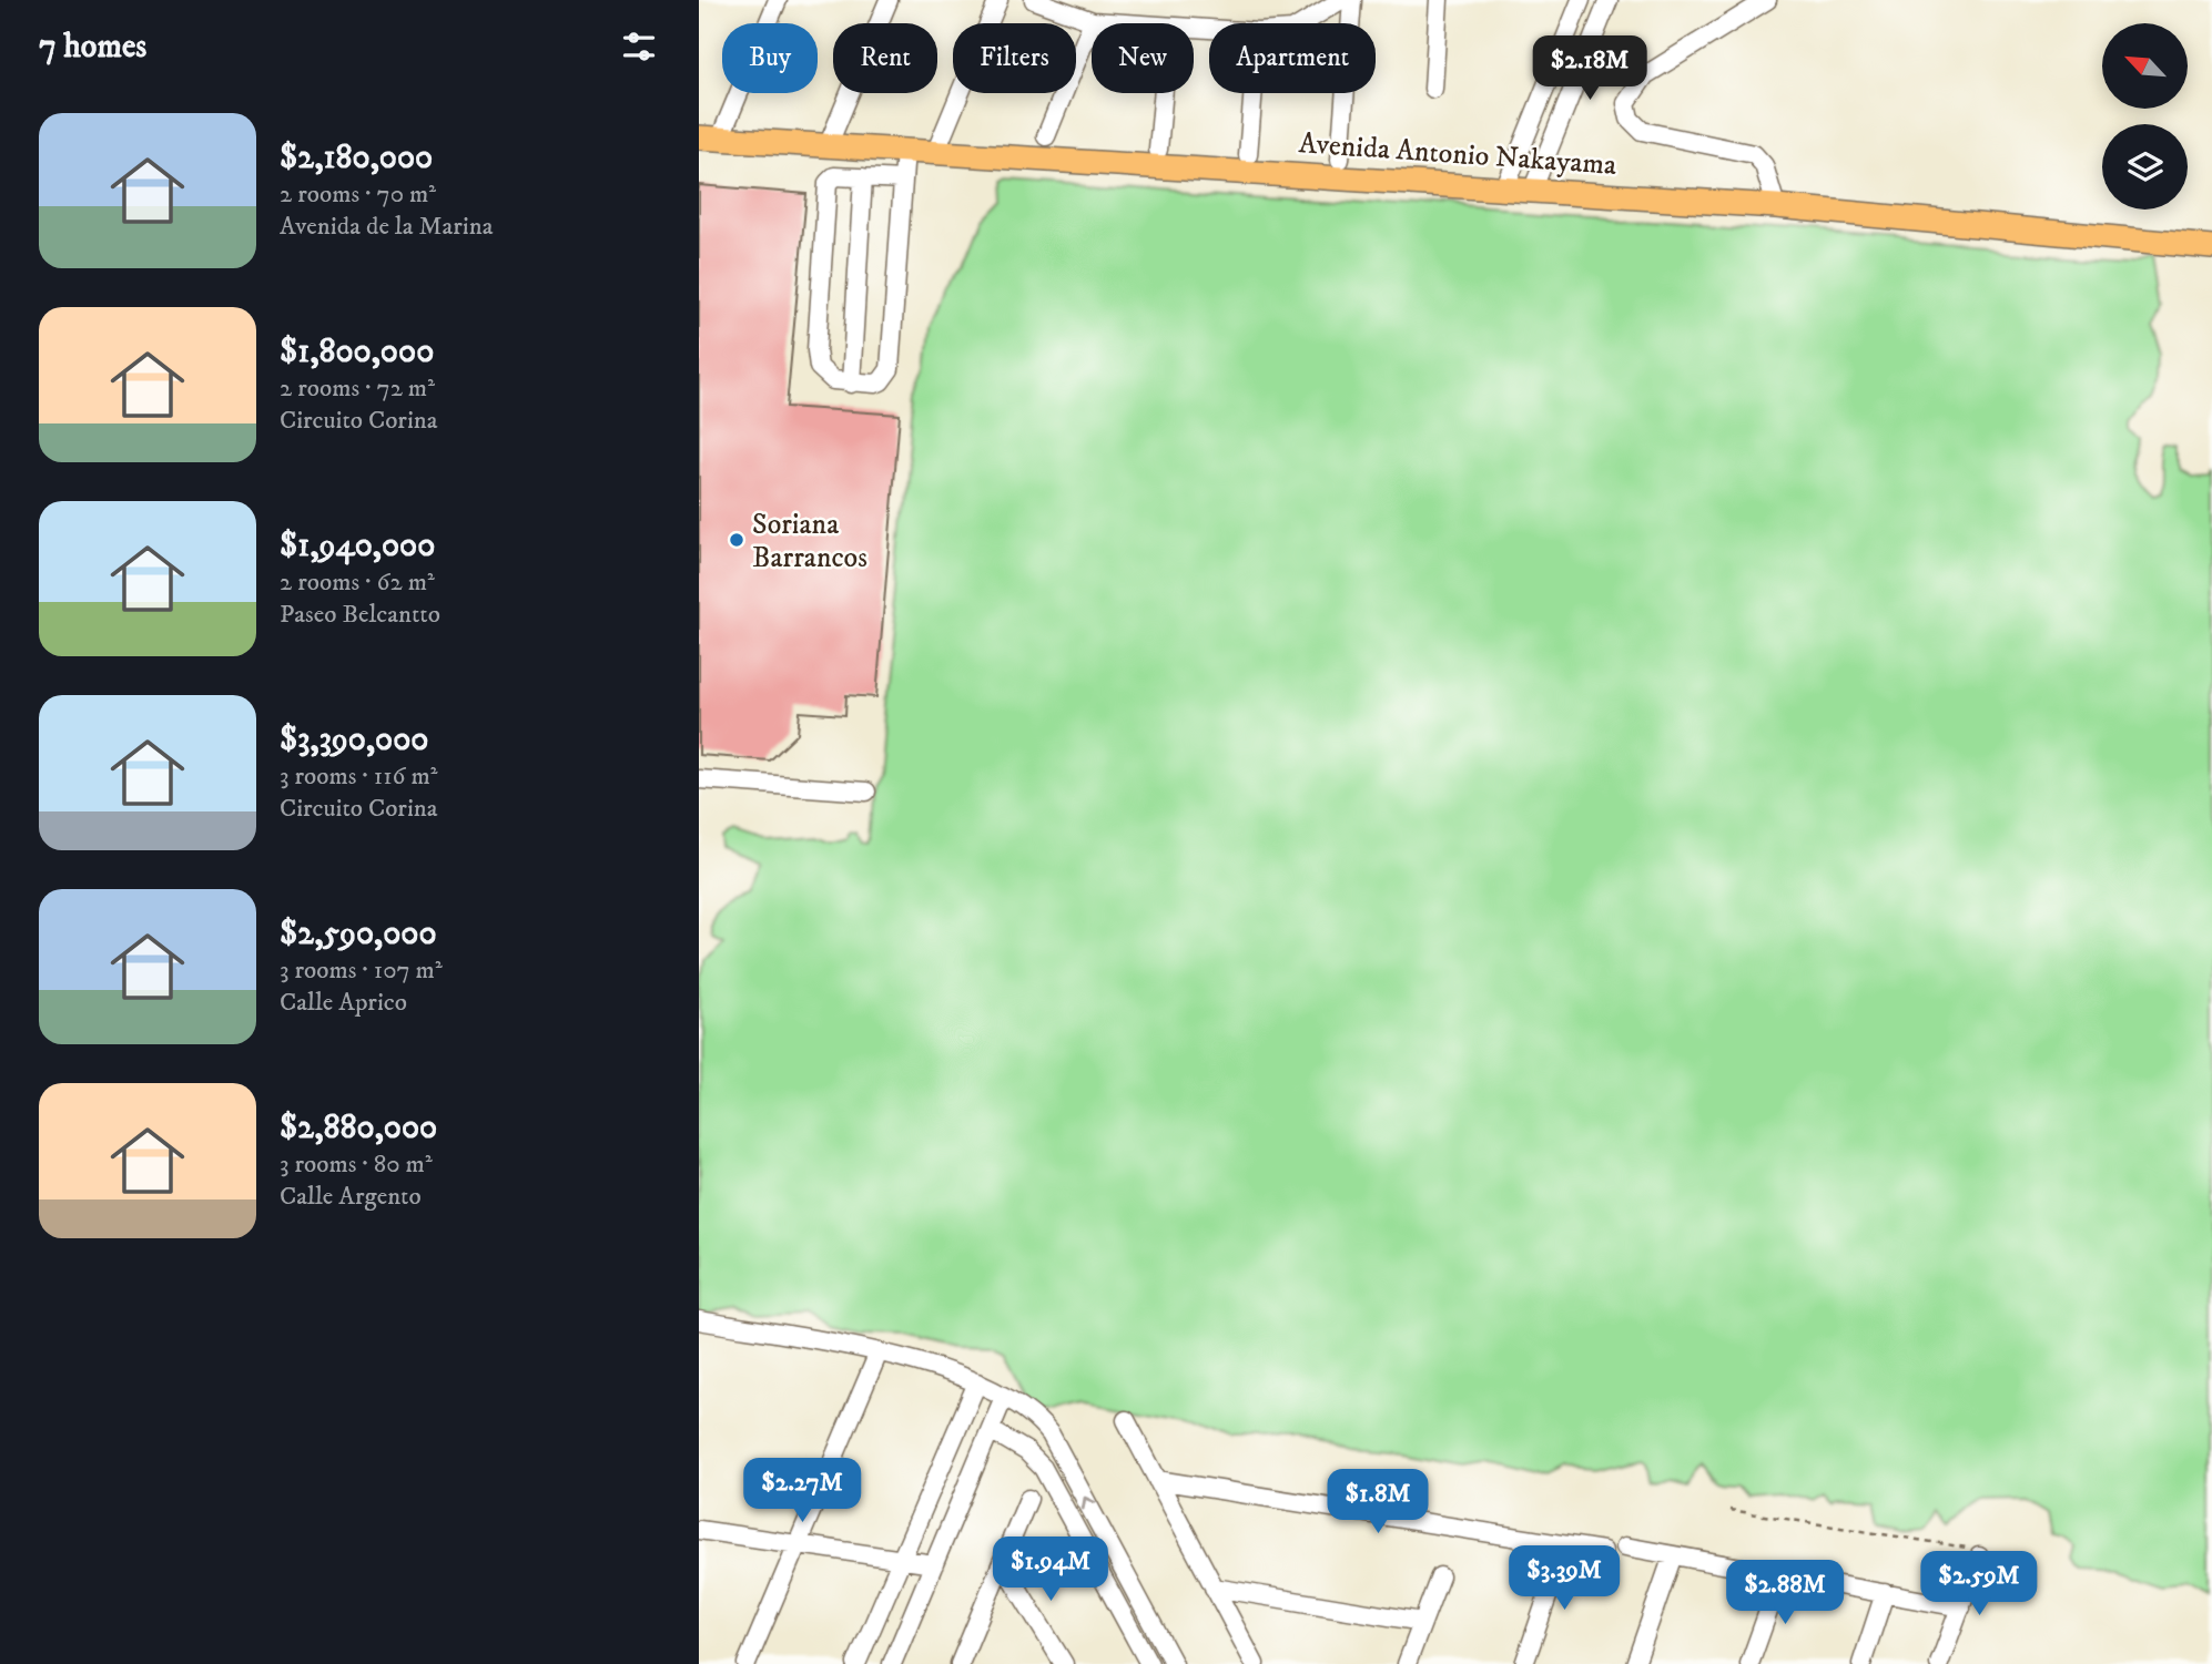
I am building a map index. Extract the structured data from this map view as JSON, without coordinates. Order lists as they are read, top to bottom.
{
  "streets": {
    "main road": ["Avenida Antonio Nakayama"]
  },
  "places": ["Soriana Barrancos"],
  "north": "top left",
  "page": {
    "heading": "7 homes",
    "chip": [
      "Buy",
      "Rent",
      "Filters",
      "New",
      "Apartment"
    ],
    "price": [
      "$2.18M",
      "$2.27M",
      "$1.8M",
      "$1.94M",
      "$3.39M",
      "$2.59M",
      "$2.88M"
    ],
    "list": [
      {
        "name": "$2,180,000",
        "note": "2 rooms · 70 m² · Avenida de la Marina"
      },
      {
        "name": "$1,800,000",
        "note": "2 rooms · 72 m² · Circuito Corina"
      },
      {
        "name": "$1,940,000",
        "note": "2 rooms · 62 m² · Paseo Belcantto"
      },
      {
        "name": "$3,390,000",
        "note": "3 rooms · 116 m² · Circuito Corina"
      },
      {
        "name": "$2,590,000",
        "note": "3 rooms · 107 m² · Calle Aprico"
      },
      {
        "name": "$2,880,000",
        "note": "3 rooms · 80 m² · Calle Argento"
      }
    ]
  }
}
